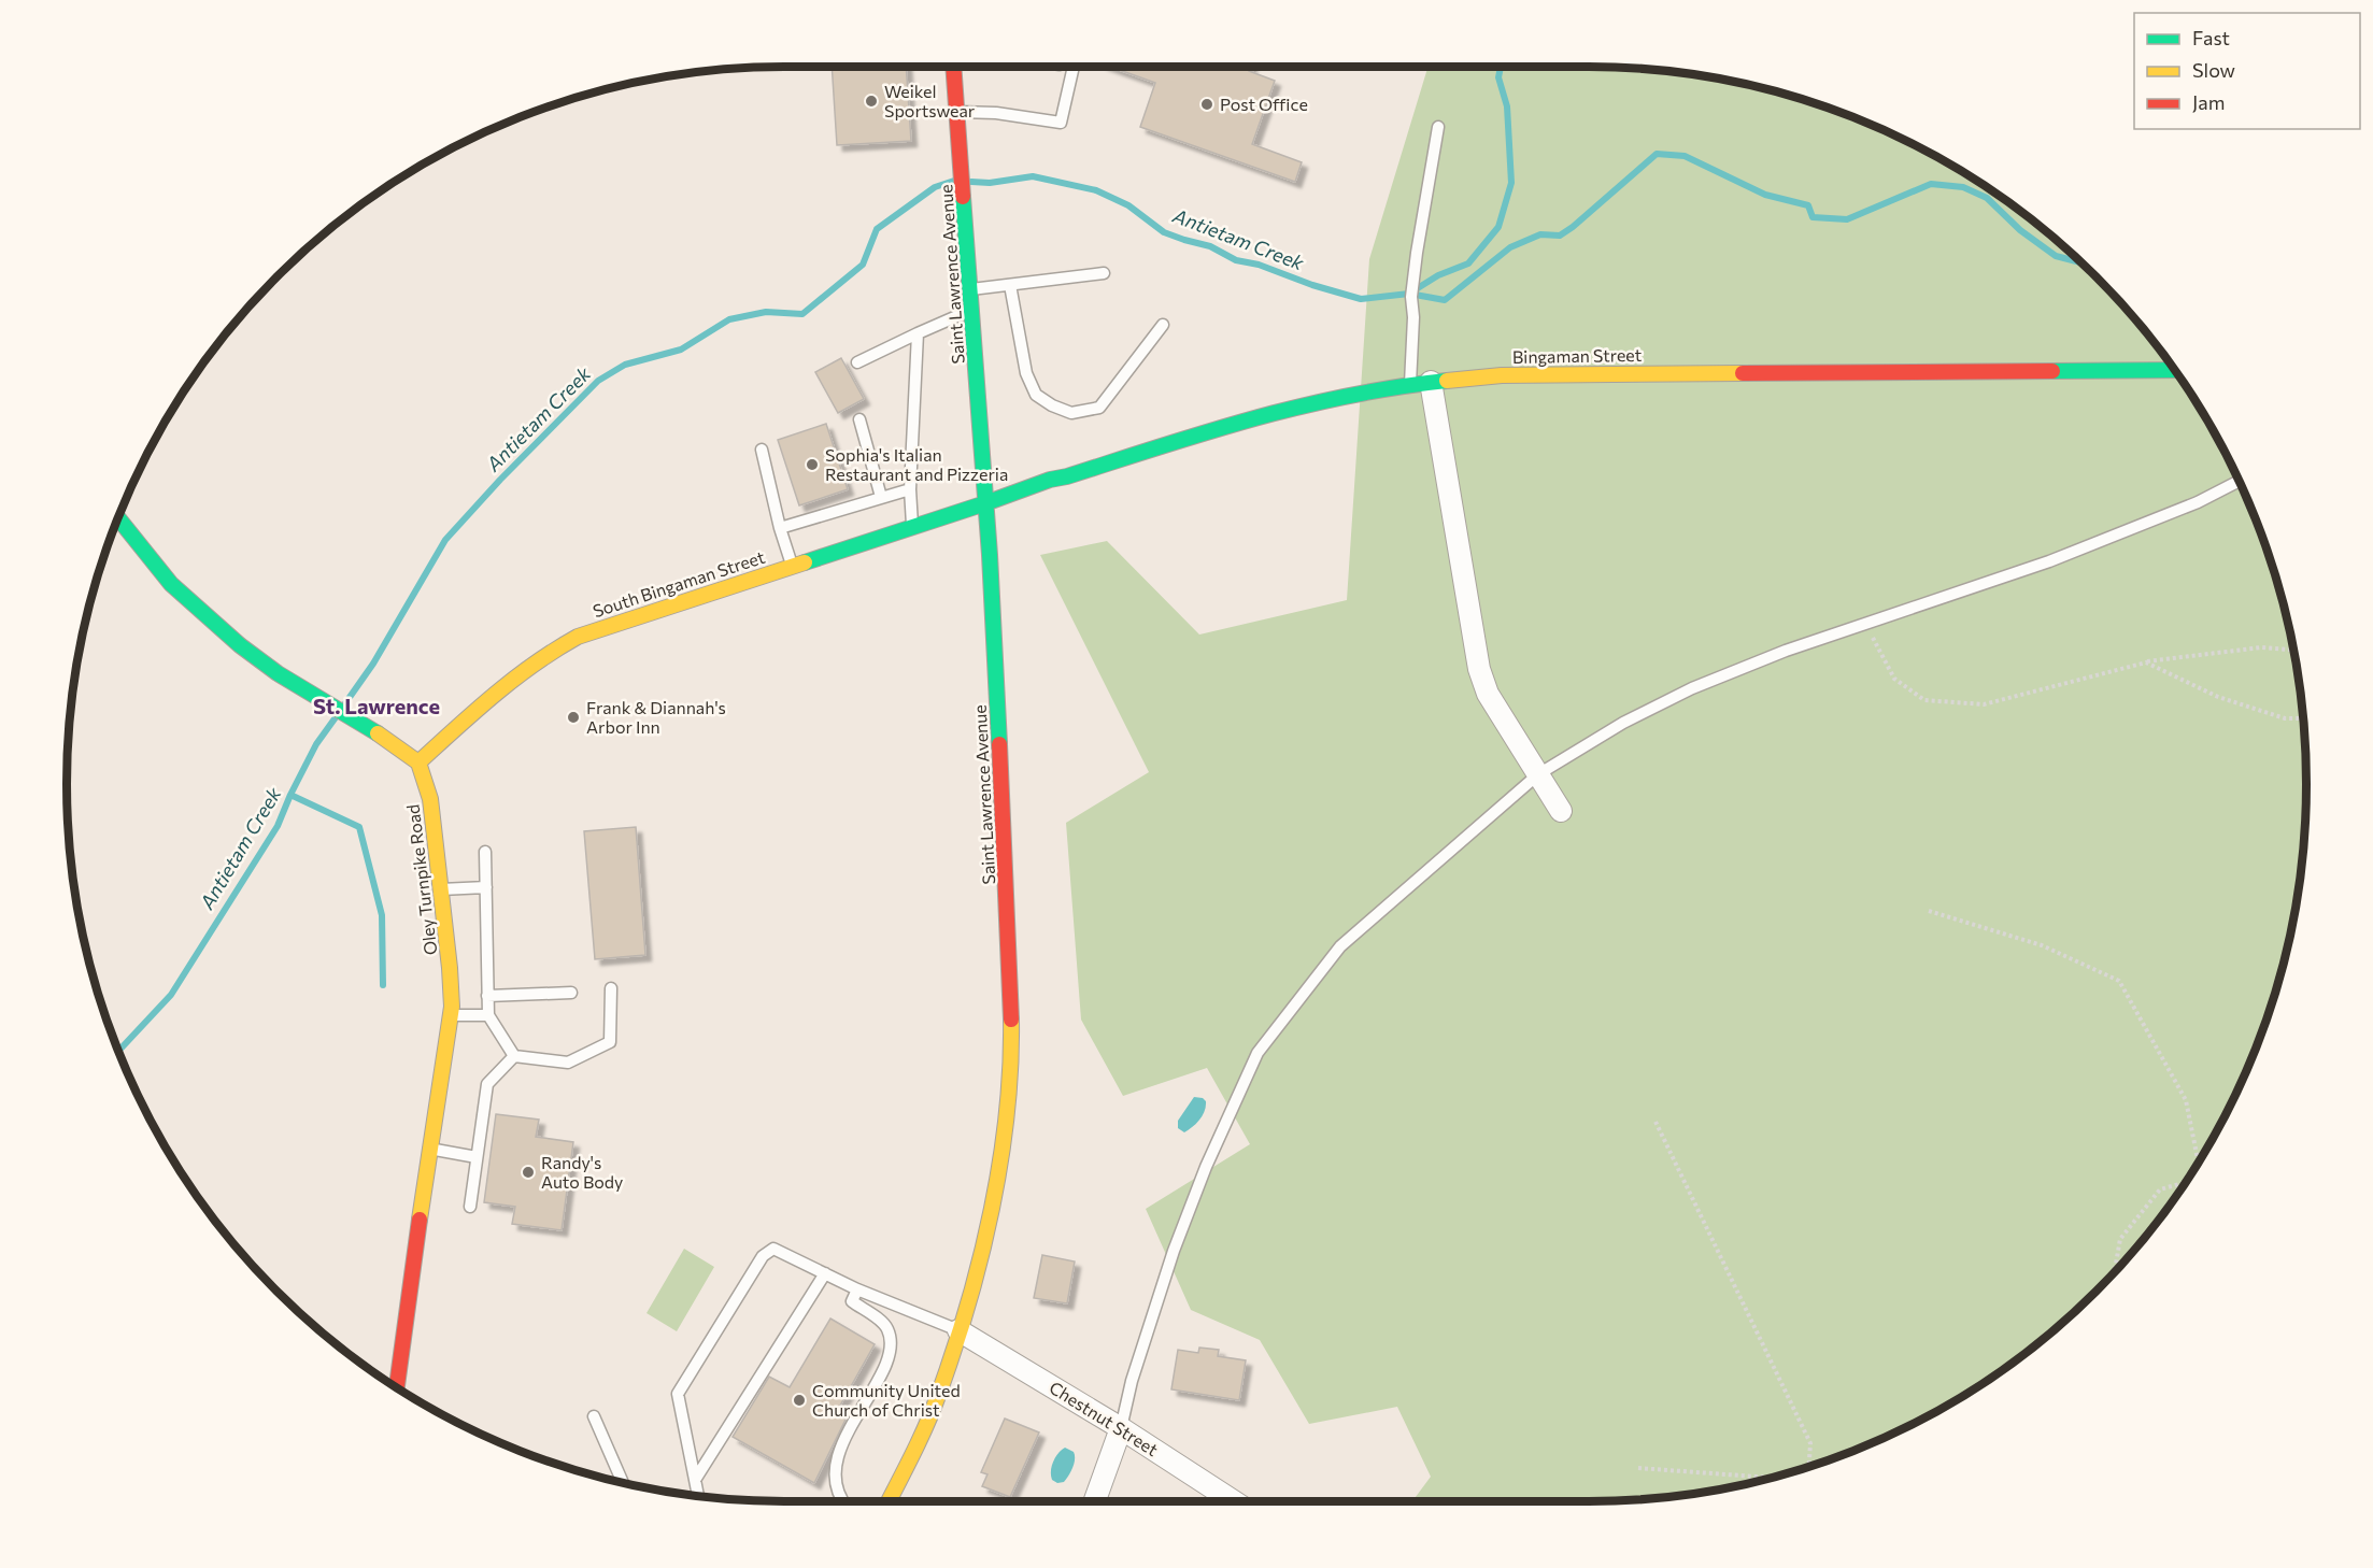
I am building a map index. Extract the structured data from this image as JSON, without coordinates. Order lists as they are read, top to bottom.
{
  "streets": {
    "street": [
      "Saint Lawrence Avenue",
      "Bingaman Street",
      "South Bingaman Street",
      "Oley Turnpike Road",
      "Chestnut Street"
    ]
  },
  "crossings": [
    ["Saint Lawrence Avenue", "Bingaman Street"],
    ["Saint Lawrence Avenue", "South Bingaman Street"],
    ["Saint Lawrence Avenue", "Chestnut Street"],
    ["Bingaman Street", "South Bingaman Street"],
    ["South Bingaman Street", "Oley Turnpike Road"]
  ],
  "districts": ["St. Lawrence"],
  "water": ["Antietam Creek"],
  "places": [
    "Weikel Sportswear",
    "Post Office",
    "Sophia's Italian Restaurant and Pizzeria",
    "Frank & Diannah's Arbor Inn",
    "Randy's Auto Body",
    "Community United Church of Christ"
  ],
  "legend": ["Fast", "Slow", "Jam"]
}
